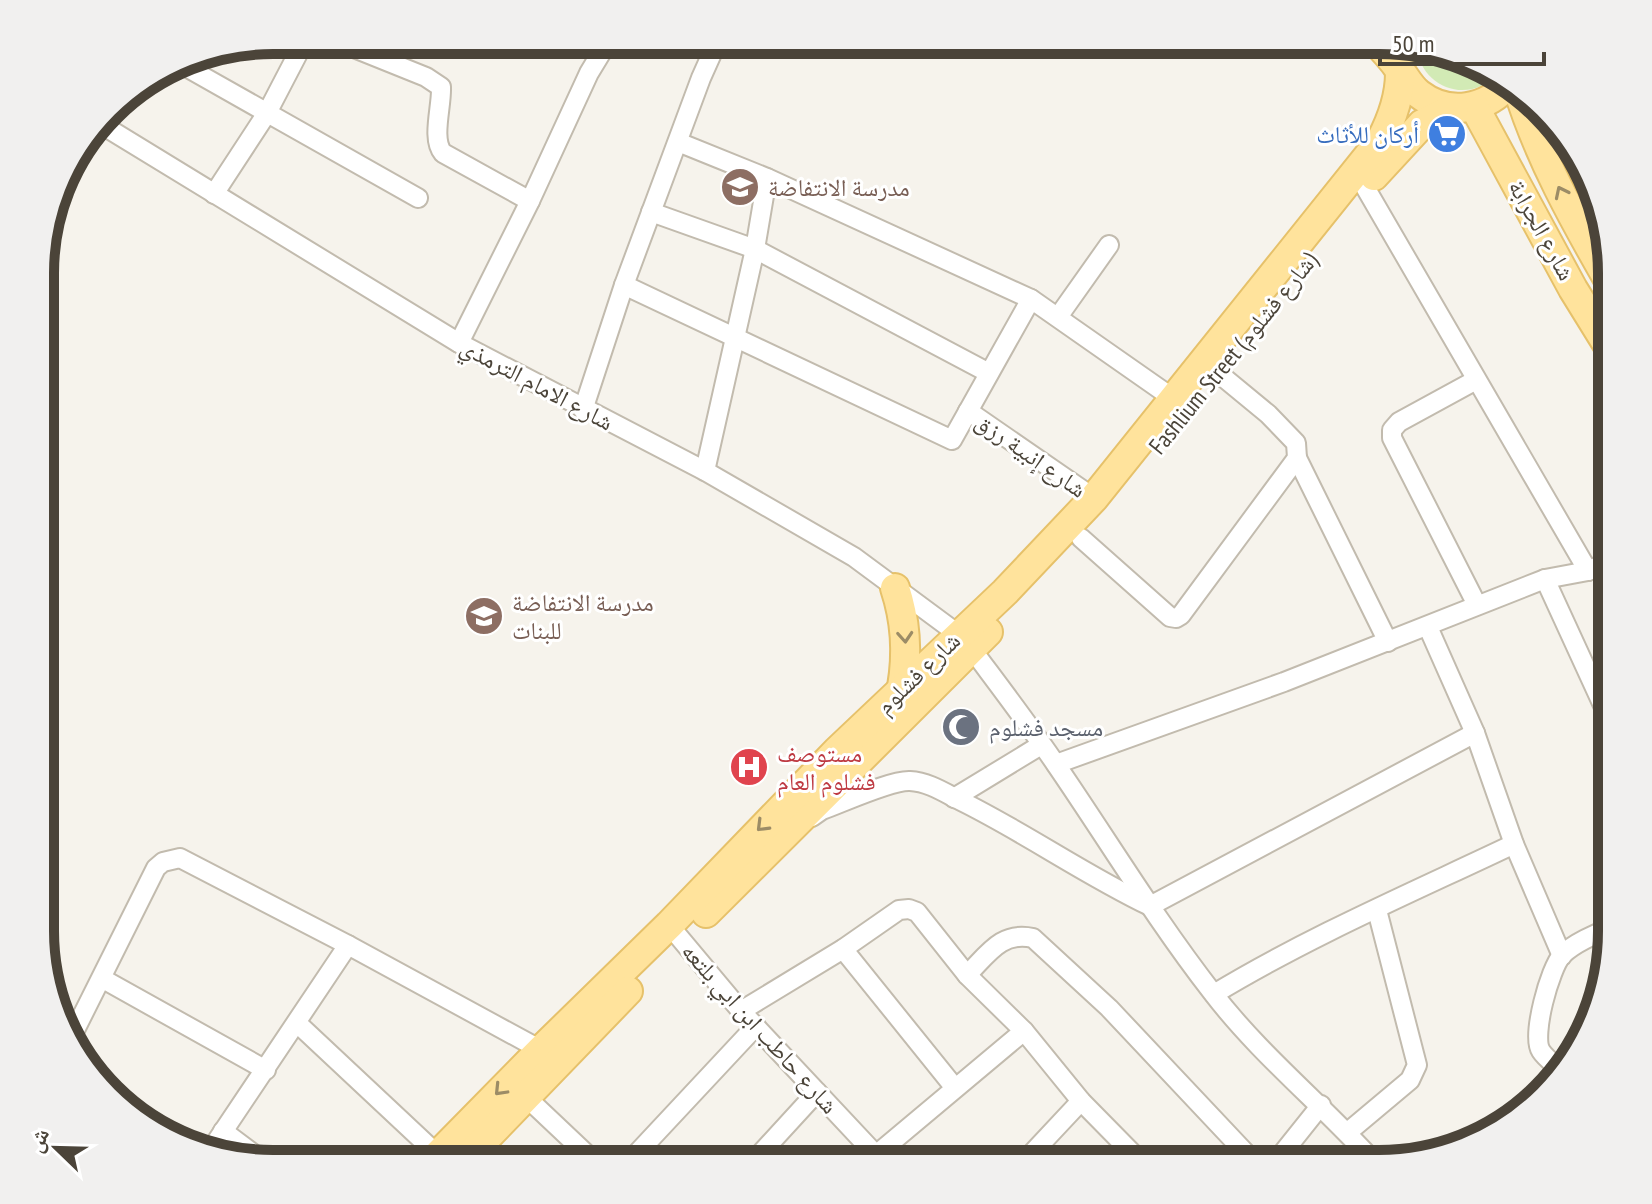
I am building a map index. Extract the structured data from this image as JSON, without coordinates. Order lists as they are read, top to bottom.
{
  "streets": {
    "main road": ["شارع الجرابة", "Fashlium Street (شارع فشلوم)", "شارع فشلوم"],
    "street": ["شارع الامام الترمذي", "شارع إنبية رزق", "شارع حاطب ابن ابي بلتعه"]
  },
  "crossings": [
    ["شارع الجرابة", "Fashlium Street (شارع فشلوم)"],
    ["Fashlium Street (شارع فشلوم)", "شارع فشلوم"],
    ["شارع الامام الترمذي", "شارع فشلوم"],
    ["شارع إنبية رزق", "شارع فشلوم"],
    ["شارع فشلوم", "شارع حاطب ابن ابي بلتعه"]
  ],
  "places": {
    "supermarket": ["أركان للأثاث"],
    "school or university": ["مدرسة الانتفاضة", "مدرسة الانتفاضة للبنات"],
    "mosque": ["مسجد فشلوم"],
    "hospital": ["مستوصف فشلوم العام"]
  },
  "scale_bar": "50 m",
  "north": "top left"
}
